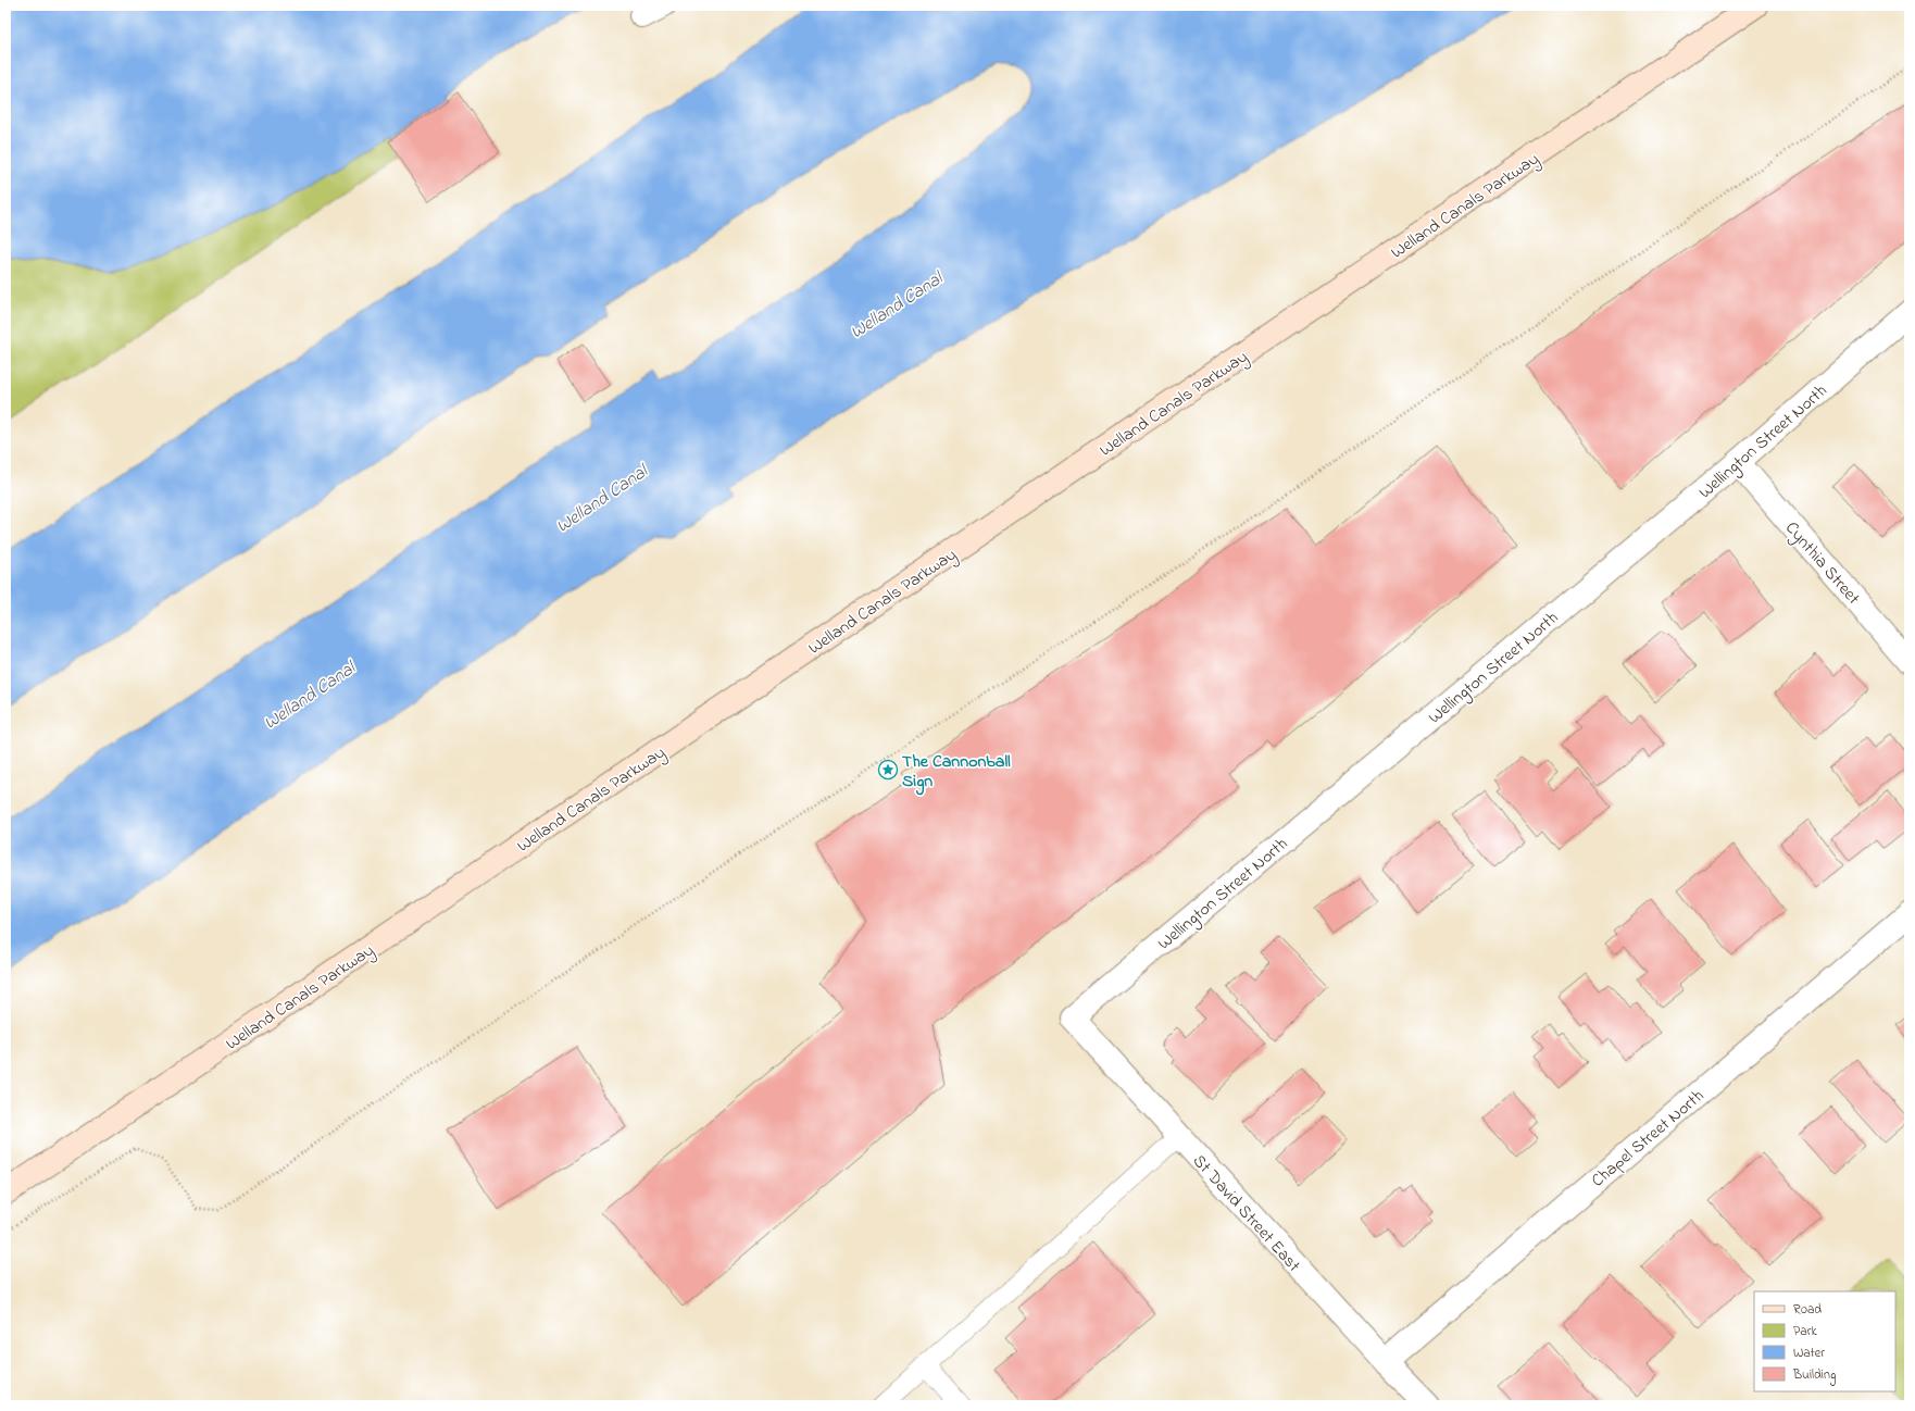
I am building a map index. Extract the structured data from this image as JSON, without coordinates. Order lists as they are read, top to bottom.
{
  "streets": {
    "street": [
      "Welland Canals Parkway",
      "Wellington Street North",
      "Cynthia Street",
      "Chapel Street North",
      "St David Street East"
    ]
  },
  "crossings": [
    ["Wellington Street North", "Cynthia Street"],
    ["Wellington Street North", "St David Street East"],
    ["Chapel Street North", "St David Street East"]
  ],
  "water": ["Welland Canal"],
  "places": {
    "place": ["The Cannonball Sign"]
  },
  "legend": [
    "Road",
    "Park",
    "Water",
    "Building"
  ]
}
